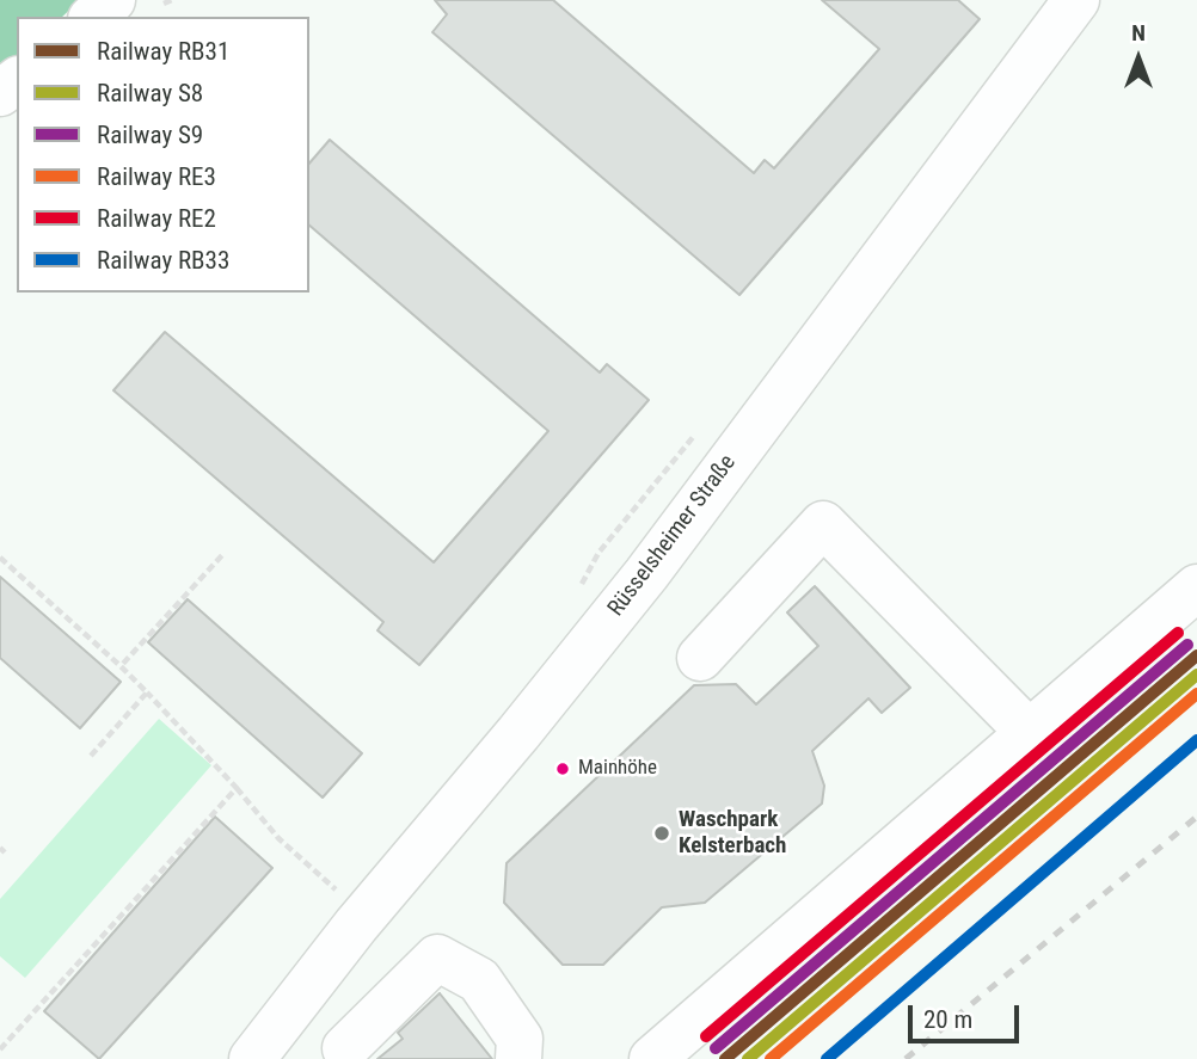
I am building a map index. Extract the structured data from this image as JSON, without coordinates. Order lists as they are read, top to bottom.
{
  "streets": {
    "street": ["Rüsselsheimer Straße"]
  },
  "places": ["Mainhöhe", "Waschpark Kelsterbach"],
  "lines": [
    "rail line RE2",
    "rail line S9",
    "rail line RB31",
    "rail line S8",
    "rail line RE3",
    "rail line RB33"
  ],
  "legend": [
    "Railway RB31",
    "Railway S8",
    "Railway S9",
    "Railway RE3",
    "Railway RE2",
    "Railway RB33"
  ],
  "scale_bar": "20 m",
  "north": "top"
}
